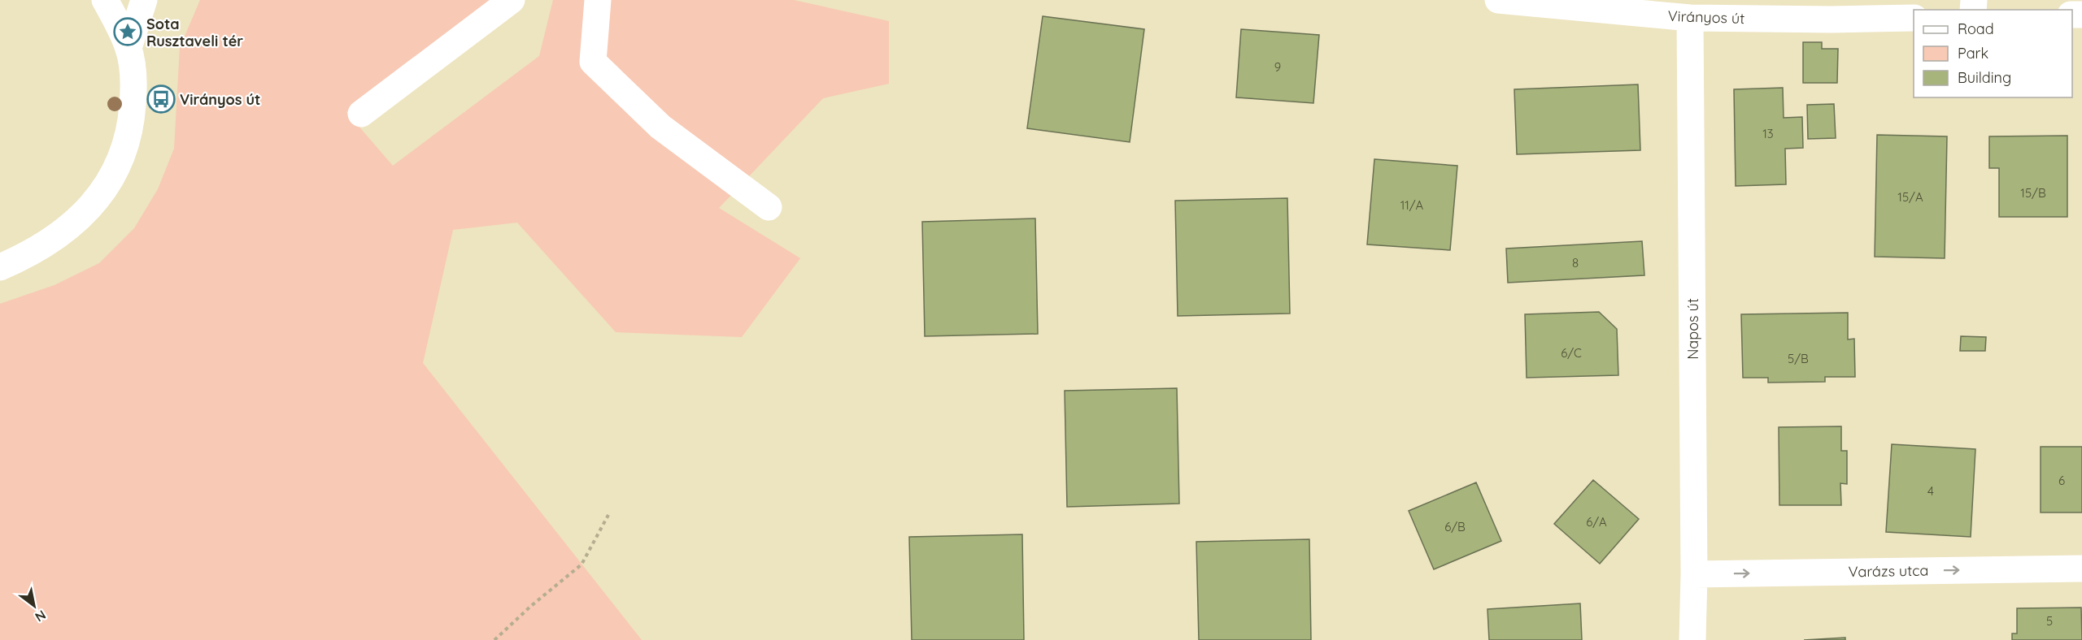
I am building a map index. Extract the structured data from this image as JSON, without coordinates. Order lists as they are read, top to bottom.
{
  "streets": {
    "street": ["Virányos út", "Napos út", "Varázs utca"]
  },
  "crossings": [
    ["Virányos út", "Napos út"],
    ["Napos út", "Varázs utca"]
  ],
  "one_way": ["Varázs utca"],
  "places": {
    "place": ["Sota Rusztaveli tér"],
    "bus stop": ["Virányos út"]
  },
  "house_numbers": [
    "9",
    "13",
    "15/B",
    "15/A",
    "11/A",
    "8",
    "6/C",
    "5/B",
    "6",
    "4",
    "6/A",
    "6/B",
    "5"
  ],
  "legend": ["Road", "Park", "Building"],
  "north": "bottom right"
}
